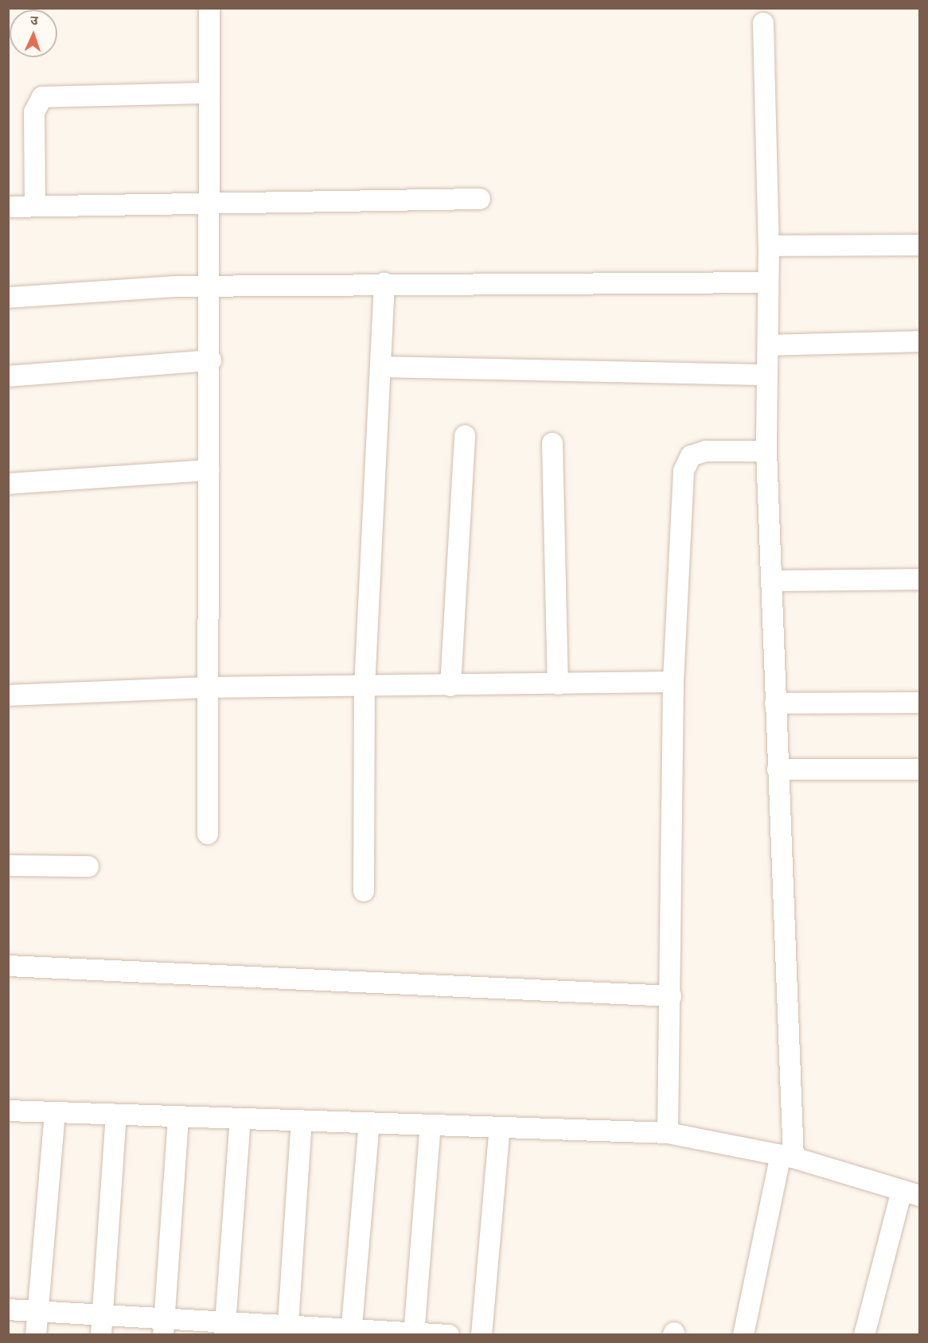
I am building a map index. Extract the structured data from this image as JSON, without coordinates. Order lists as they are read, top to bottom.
{
  "north": "top"
}
